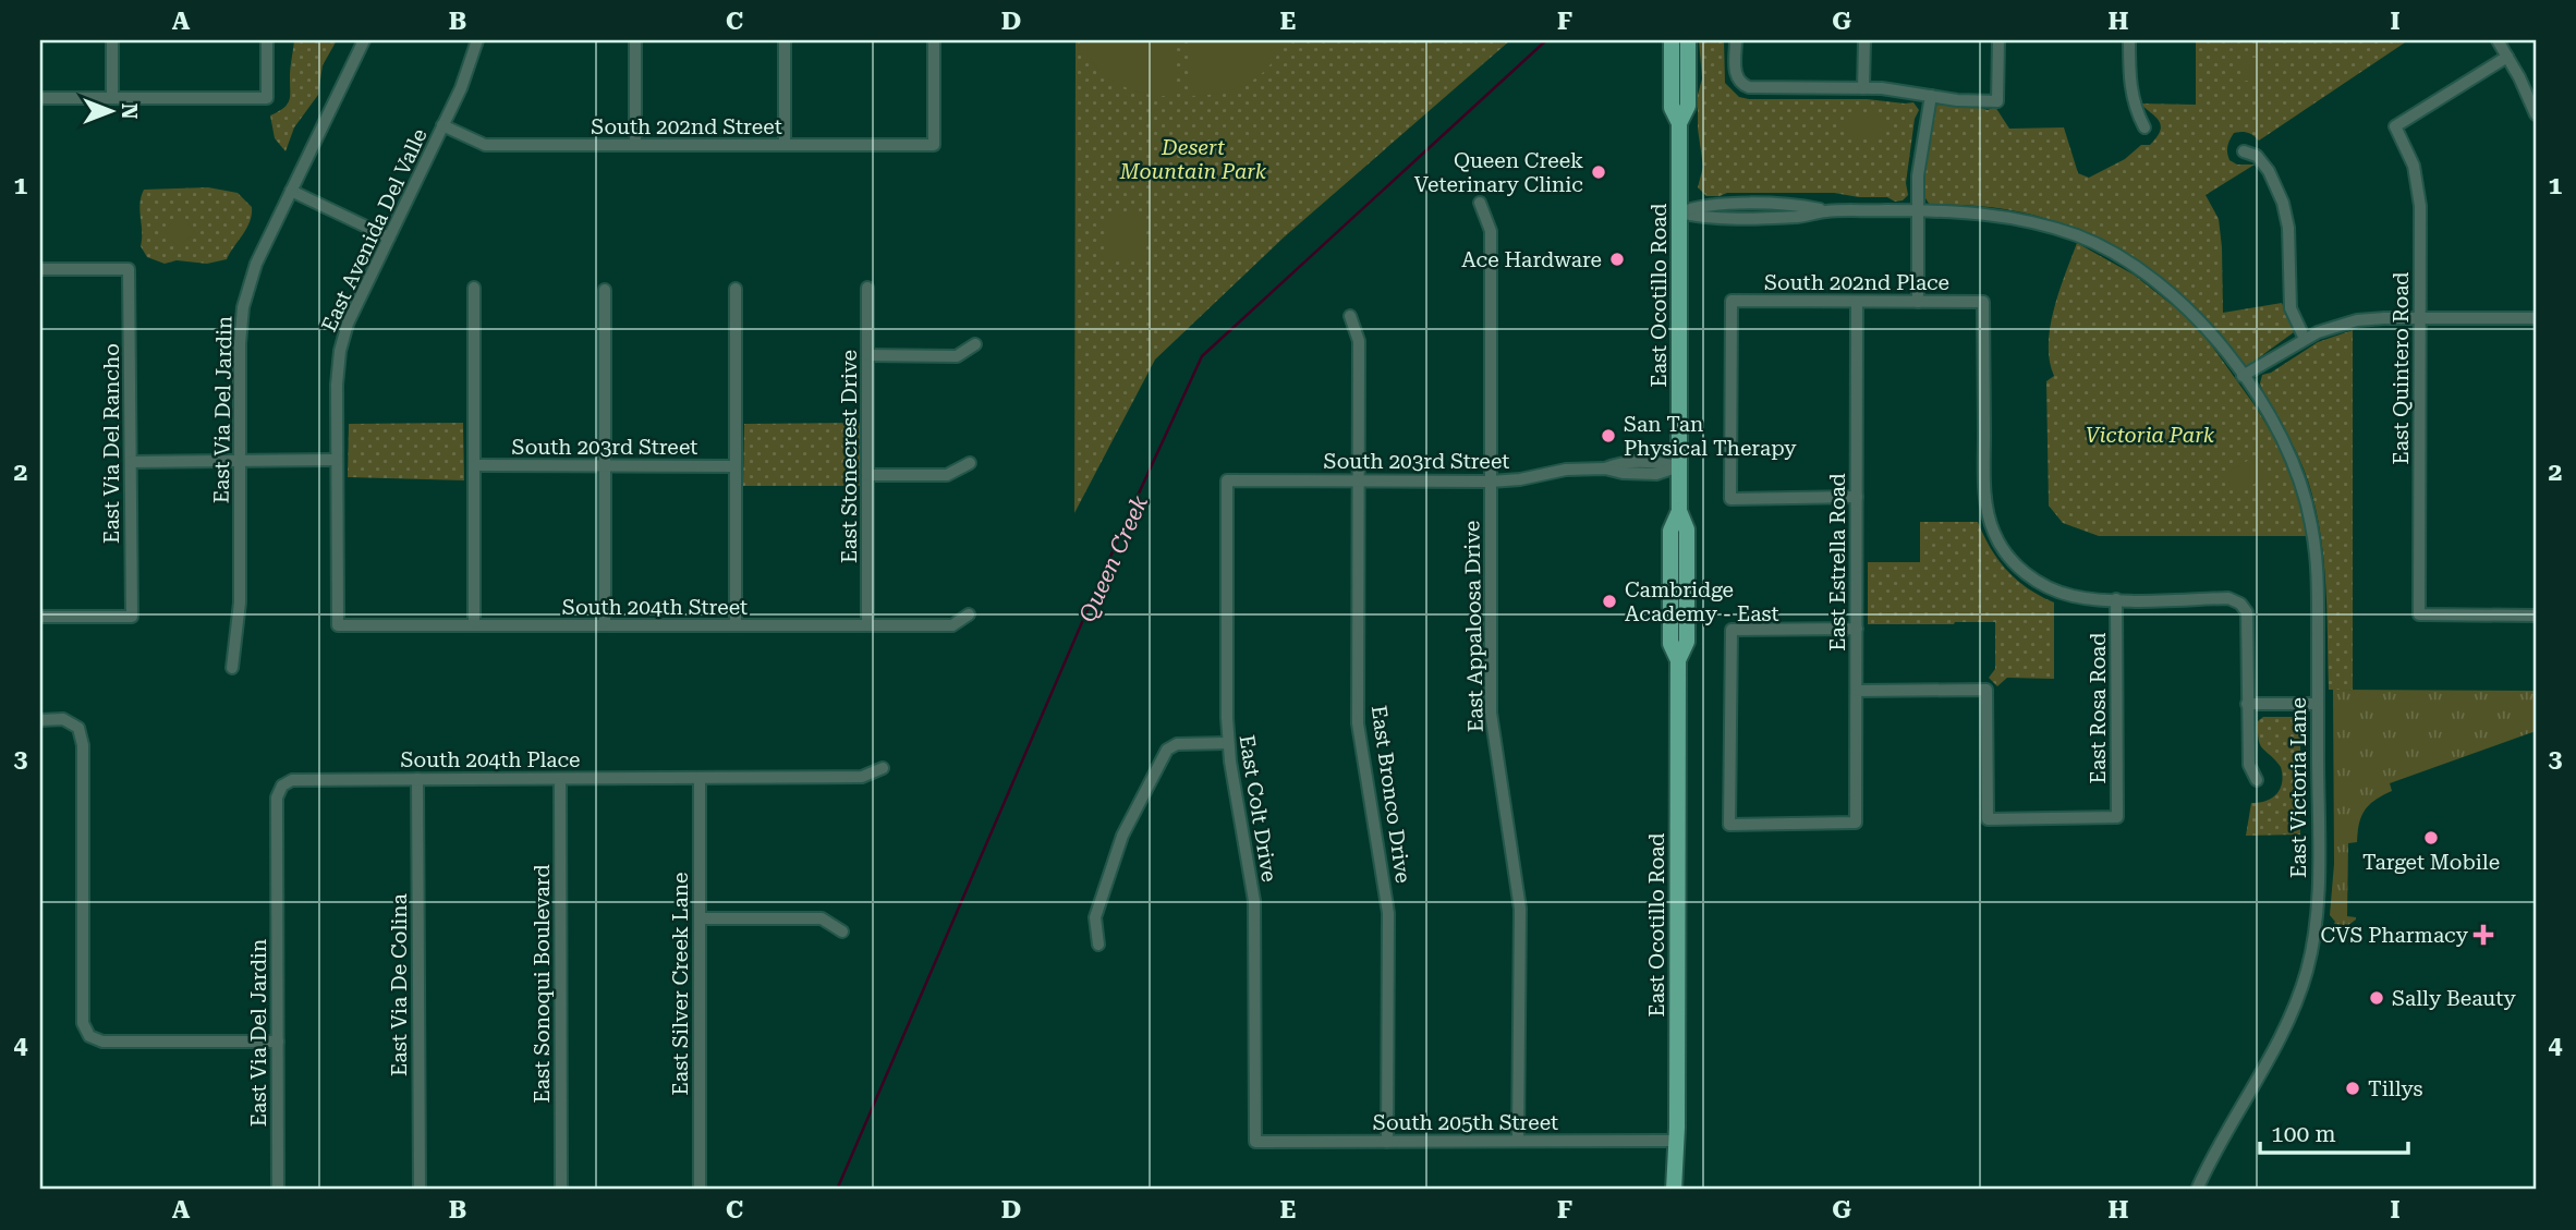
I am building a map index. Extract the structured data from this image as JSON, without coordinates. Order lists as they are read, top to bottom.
{
  "streets": {
    "main road": ["East Ocotillo Road"],
    "street": [
      "South 202nd Street",
      "East Avenida Del Valle",
      "South 202nd Place",
      "East Quintero Road",
      "East Via Del Jardin",
      "East Via Del Rancho",
      "South 203rd Street",
      "East Stonecrest Drive",
      "East Estrella Road",
      "South 204th Street",
      "East Appaloosa Drive",
      "East Rosa Road",
      "South 204th Place",
      "East Victoria Lane",
      "East Bronco Drive",
      "East Colt Drive",
      "East Sonoqui Boulevard",
      "East Silver Creek Lane",
      "East Via De Colina",
      "South 205th Street"
    ]
  },
  "crossings": [
    ["South 202nd Street", "East Avenida Del Valle"],
    ["East Avenida Del Valle", "South 204th Street"],
    ["South 202nd Place", "East Estrella Road"],
    ["South 202nd Place", "East Rosa Road"],
    ["East Ocotillo Road", "South 203rd Street"],
    ["East Ocotillo Road", "East Victoria Lane"],
    ["East Ocotillo Road", "South 205th Street"],
    ["East Via Del Jardin", "South 204th Place"],
    ["South 203rd Street", "East Appaloosa Drive"],
    ["South 203rd Street", "East Bronco Drive"],
    ["South 203rd Street", "East Colt Drive"],
    ["East Stonecrest Drive", "South 204th Street"],
    ["East Estrella Road", "East Rosa Road"],
    ["East Appaloosa Drive", "South 205th Street"],
    ["South 204th Place", "East Sonoqui Boulevard"],
    ["South 204th Place", "East Silver Creek Lane"],
    ["South 204th Place", "East Via De Colina"],
    ["East Bronco Drive", "South 205th Street"],
    ["East Colt Drive", "South 205th Street"]
  ],
  "water": ["Queen Creek"],
  "parks": ["Desert Mountain Park", "Victoria Park"],
  "places": {
    "other": [
      "Queen Creek Veterinary Clinic",
      "Ace Hardware",
      "San Tan Physical Therapy",
      "Cambridge Academy - East",
      "Target Mobile",
      "Sally Beauty",
      "Tillys"
    ],
    "health": ["CVS Pharmacy"]
  },
  "scale_bar": "100 m",
  "north": "right",
  "grid": {
    "columns": [
      "A",
      "B",
      "C",
      "D",
      "E",
      "F",
      "G",
      "H",
      "I"
    ],
    "rows": [
      "1",
      "2",
      "3",
      "4"
    ]
  }
}
